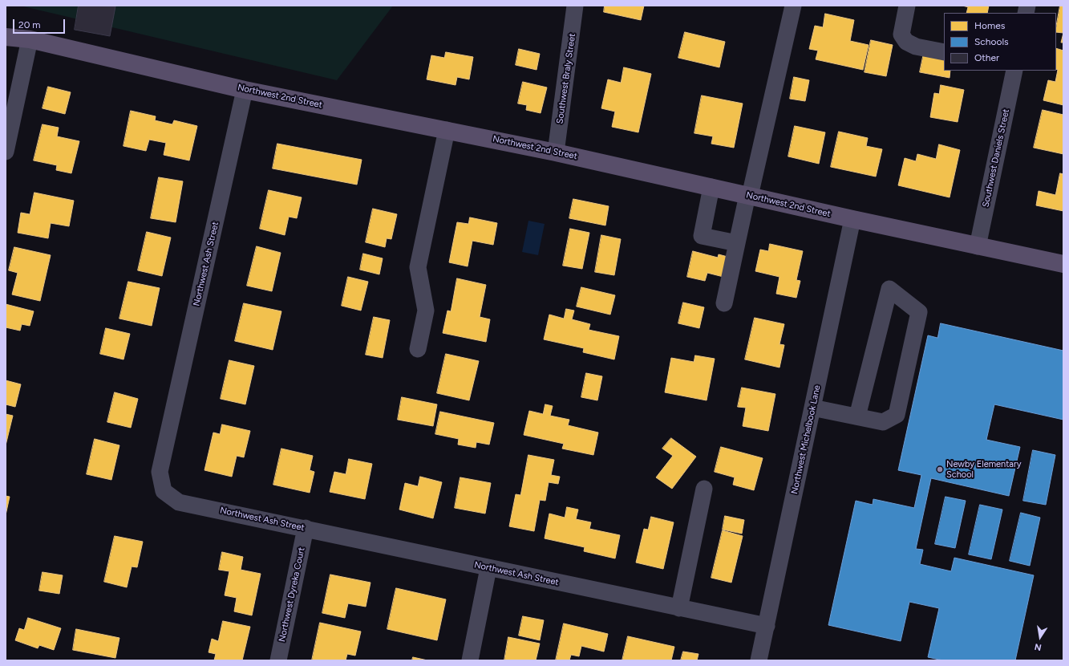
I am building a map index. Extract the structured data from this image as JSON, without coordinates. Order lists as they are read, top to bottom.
{
  "streets": {
    "main road": ["Northwest 2nd Street"],
    "street": [
      "Southwest Braly Street",
      "Southwest Daniels Street",
      "Northwest Ash Street",
      "Northwest Michelbook Lane",
      "Northwest Dyreka Court"
    ]
  },
  "crossings": [
    ["Southwest Braly Street", "Northwest 2nd Street"],
    ["Northwest 2nd Street", "Southwest Daniels Street"],
    ["Northwest 2nd Street", "Northwest Ash Street"],
    ["Northwest 2nd Street", "Northwest Michelbook Lane"],
    ["Northwest Ash Street", "Northwest Michelbook Lane"],
    ["Northwest Ash Street", "Northwest Dyreka Court"]
  ],
  "places": ["Newby Elementary School"],
  "legend": ["Homes", "Schools", "Other"],
  "scale_bar": "20 m",
  "north": "bottom"
}
